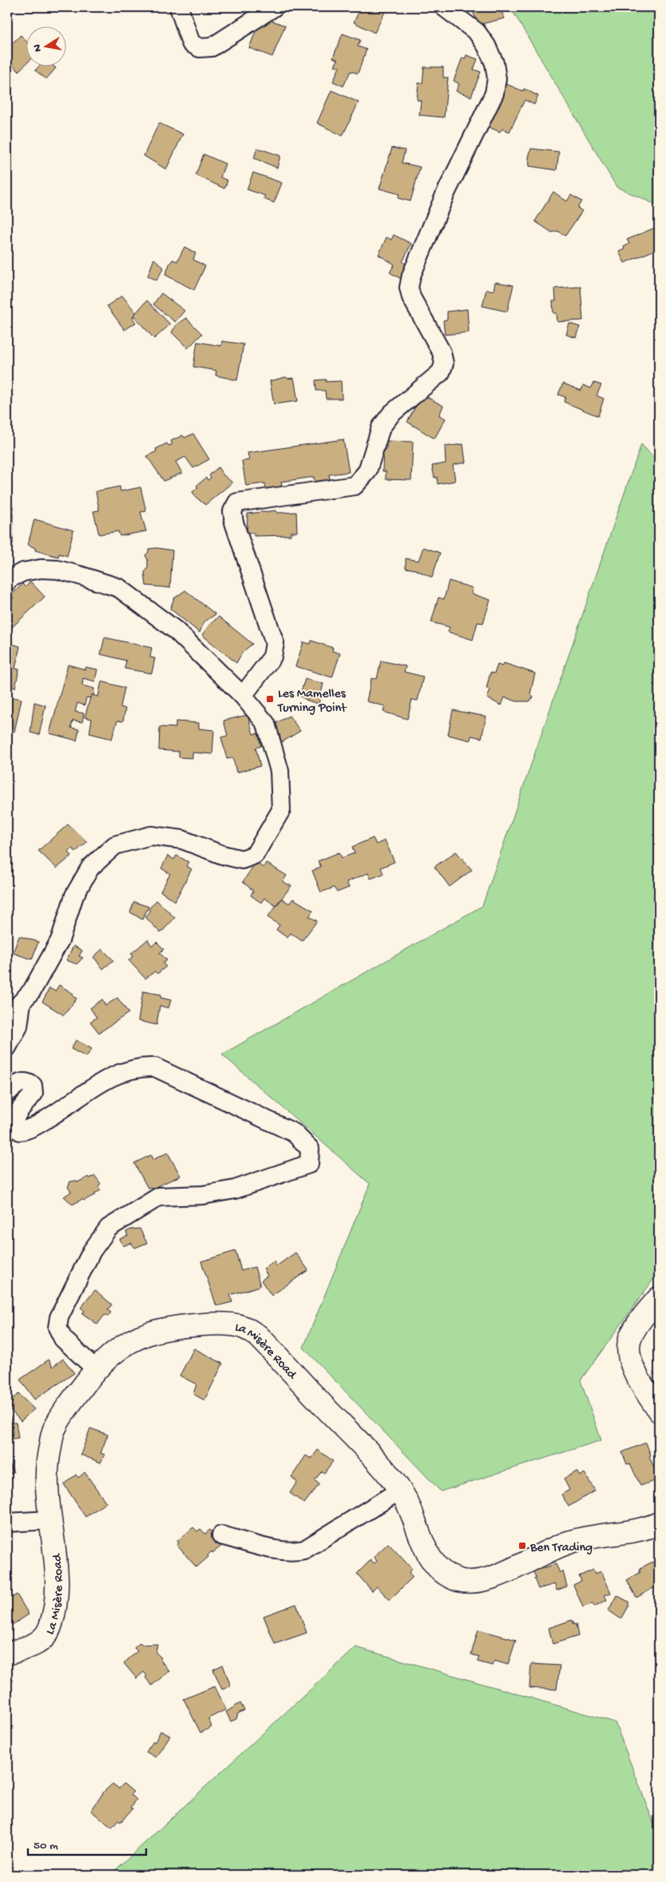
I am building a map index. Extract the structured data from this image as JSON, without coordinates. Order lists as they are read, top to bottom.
{
  "streets": {
    "main road": ["La Misère Road"]
  },
  "places": {
    "transit": ["Les Mamelles Turning Point", "Ben Trading"]
  },
  "scale_bar": "50 m",
  "north": "left"
}
